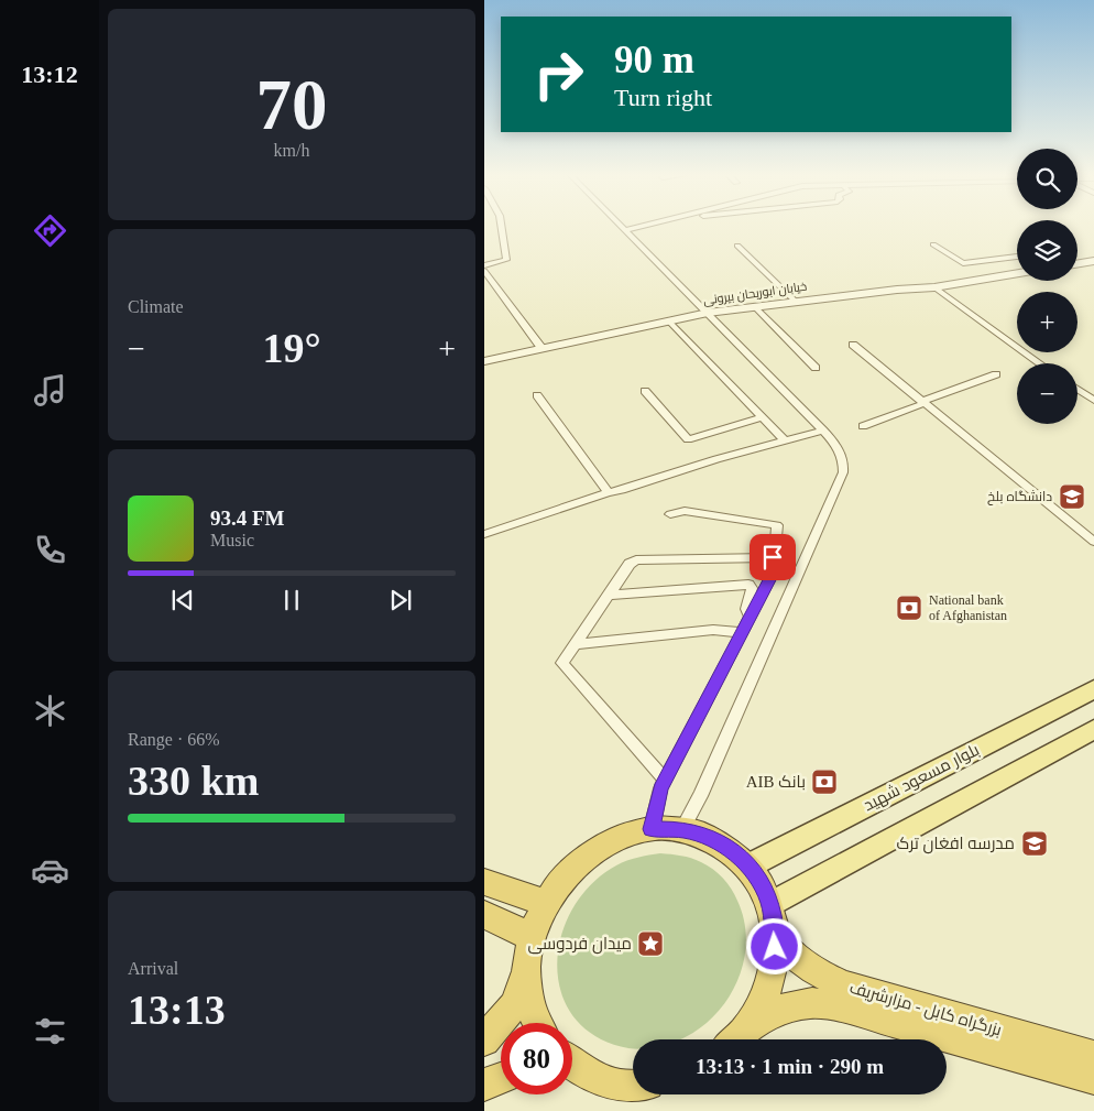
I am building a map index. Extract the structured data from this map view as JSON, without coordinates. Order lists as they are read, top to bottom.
{
  "streets": {
    "highway": ["بزرگراه کابل - مزارشریف"],
    "main road": ["بلوار مسعود شهید"],
    "street": ["خیابان ابوریحان بیرونی"]
  },
  "places": {
    "school or university": ["دانشگاه بلخ", "مدرسه افغان ترک"],
    "bank": ["National bank of Afghanistan", "AIB بانک"],
    "place": ["میدان فردوسی"]
  },
  "page": {
    "tabs": "13:12",
    "tile": [
      ["70", "km/h"],
      "Climate",
      ["Range · 66%", "330 km"],
      ["Arrival", "13:13"]
    ],
    "turn": ["90 m", "Turn right"],
    "map_buttons": ["+", "−"],
    "heat": ["−", "19°", "+"],
    "song": ["93.4 FM", "Music"],
    "limit": "80",
    "trip": "13:13 · 1 min · 290 m"
  }
}
